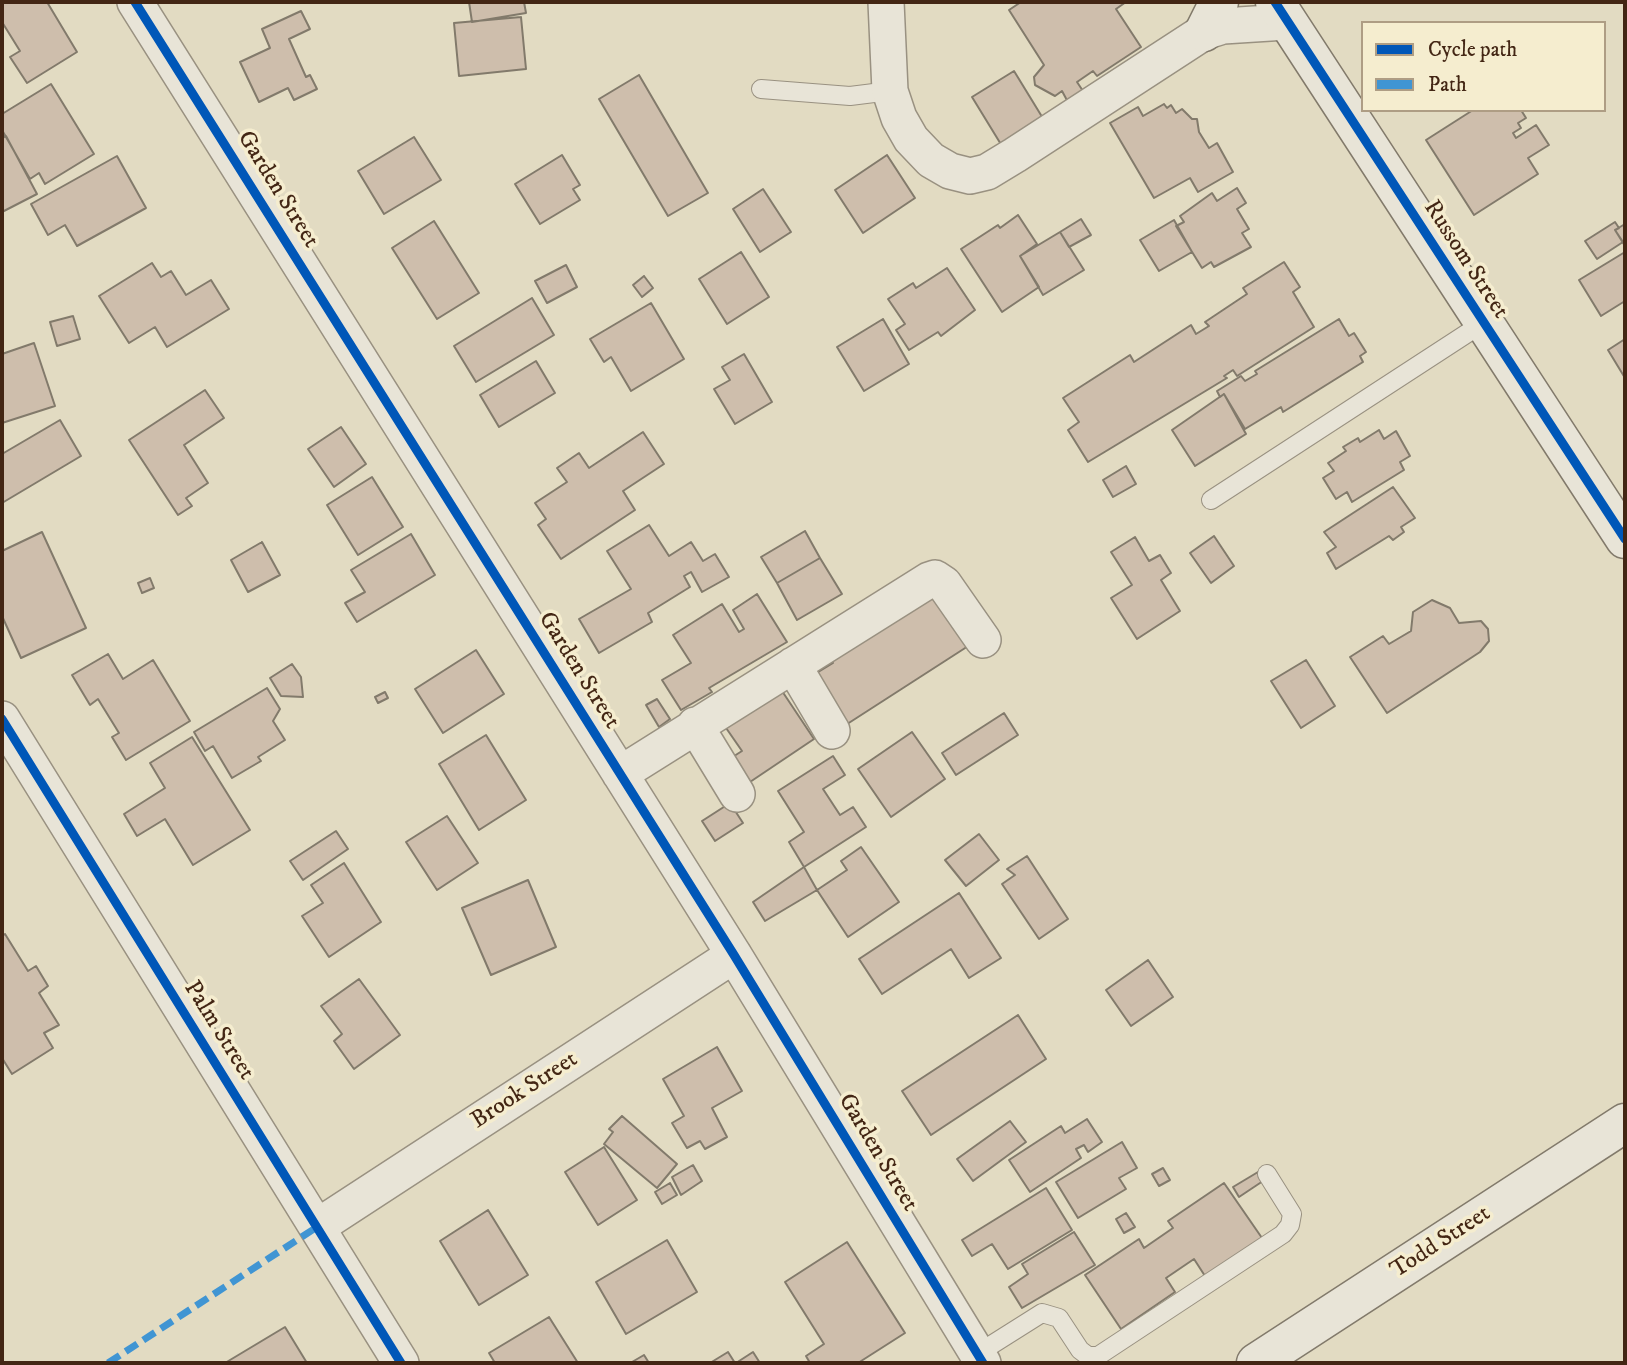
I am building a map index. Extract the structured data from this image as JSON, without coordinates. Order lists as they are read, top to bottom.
{
  "streets": {
    "street": [
      "Garden Street",
      "Russom Street",
      "Palm Street",
      "Brook Street",
      "Todd Street"
    ]
  },
  "crossings": [
    ["Garden Street", "Brook Street"],
    ["Palm Street", "Brook Street"]
  ],
  "legend": ["Cycle path", "Path"]
}
